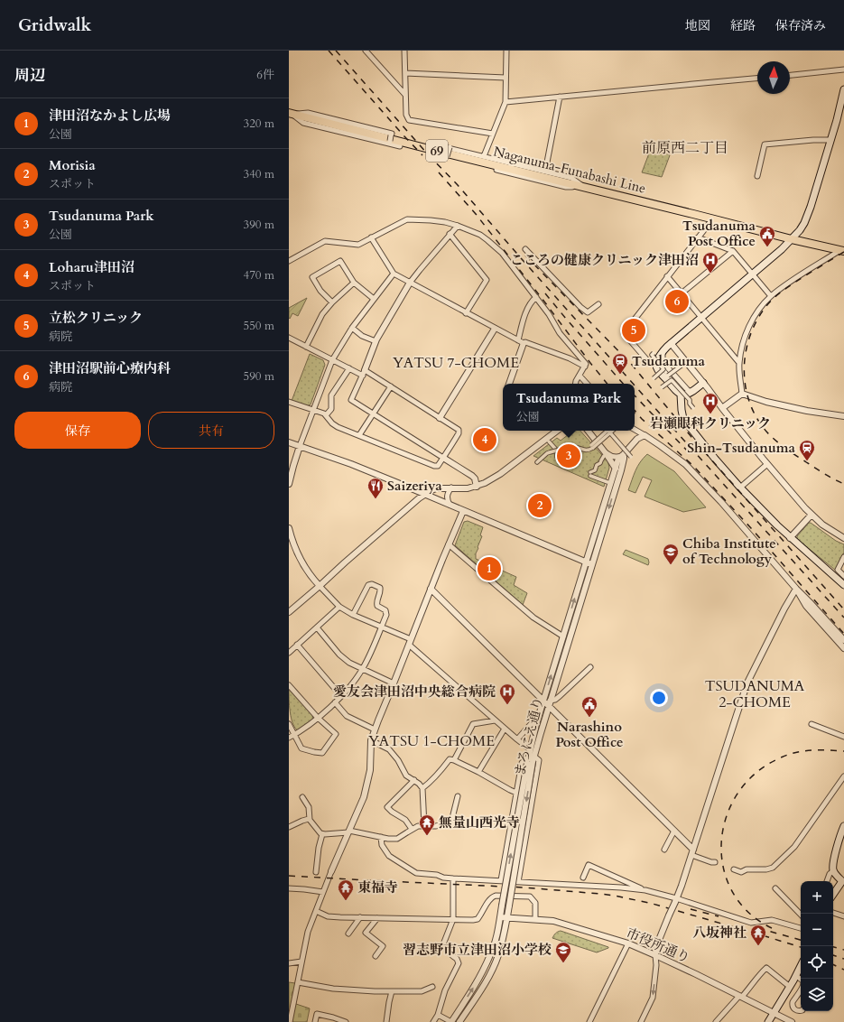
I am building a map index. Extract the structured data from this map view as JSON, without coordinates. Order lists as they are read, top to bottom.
{
  "streets": {
    "main road": ["69", "Naganuma-Funabashi Line"],
    "street": ["まろにえ通り", "市役所通り"]
  },
  "crossings": [
    ["まろにえ通り", "市役所通り"]
  ],
  "districts": [
    "前原西二丁目",
    "YATSU 7-CHOME",
    "TSUDANUMA 2-CHOME",
    "YATSU 1-CHOME"
  ],
  "places": {
    "public building": ["Tsudanuma Post Office", "Narashino Post Office"],
    "hospital": ["こころの健康クリニック津田沼", "岩瀬眼科クリニック", "愛友会津田沼中央総合病院"],
    "station": ["Tsudanuma", "Shin-Tsudanuma"],
    "restaurant": ["Saizeriya"],
    "school or university": ["Chiba Institute of Technology", "習志野市立津田沼小学校"],
    "temple": ["無量山西光寺", "東福寺", "八坂神社"]
  },
  "north": "top",
  "page": {
    "header": "Gridwalk",
    "nav": ["地図", "経路", "保存済み"],
    "heading": ["周辺", "6件"],
    "list": [
      {
        "mark": "1",
        "name": "津田沼なかよし広場",
        "note": "公園",
        "value": "320 m"
      },
      {
        "mark": "2",
        "name": "Morisia",
        "note": "スポット",
        "value": "340 m"
      },
      {
        "mark": "3",
        "name": "Tsudanuma Park",
        "note": "公園",
        "value": "390 m"
      },
      {
        "mark": "4",
        "name": "Loharu津田沼",
        "note": "スポット",
        "value": "470 m"
      },
      {
        "mark": "5",
        "name": "立松クリニック",
        "note": "病院",
        "value": "550 m"
      },
      {
        "mark": "6",
        "name": "津田沼駅前心療内科",
        "note": "病院",
        "value": "590 m"
      }
    ],
    "pins": [
      "6",
      "5",
      "4",
      "3",
      "2",
      "1"
    ],
    "popup": ["Tsudanuma Park", "公園"],
    "buttons": ["保存", "共有"],
    "map_buttons": ["+", "−"]
  }
}
